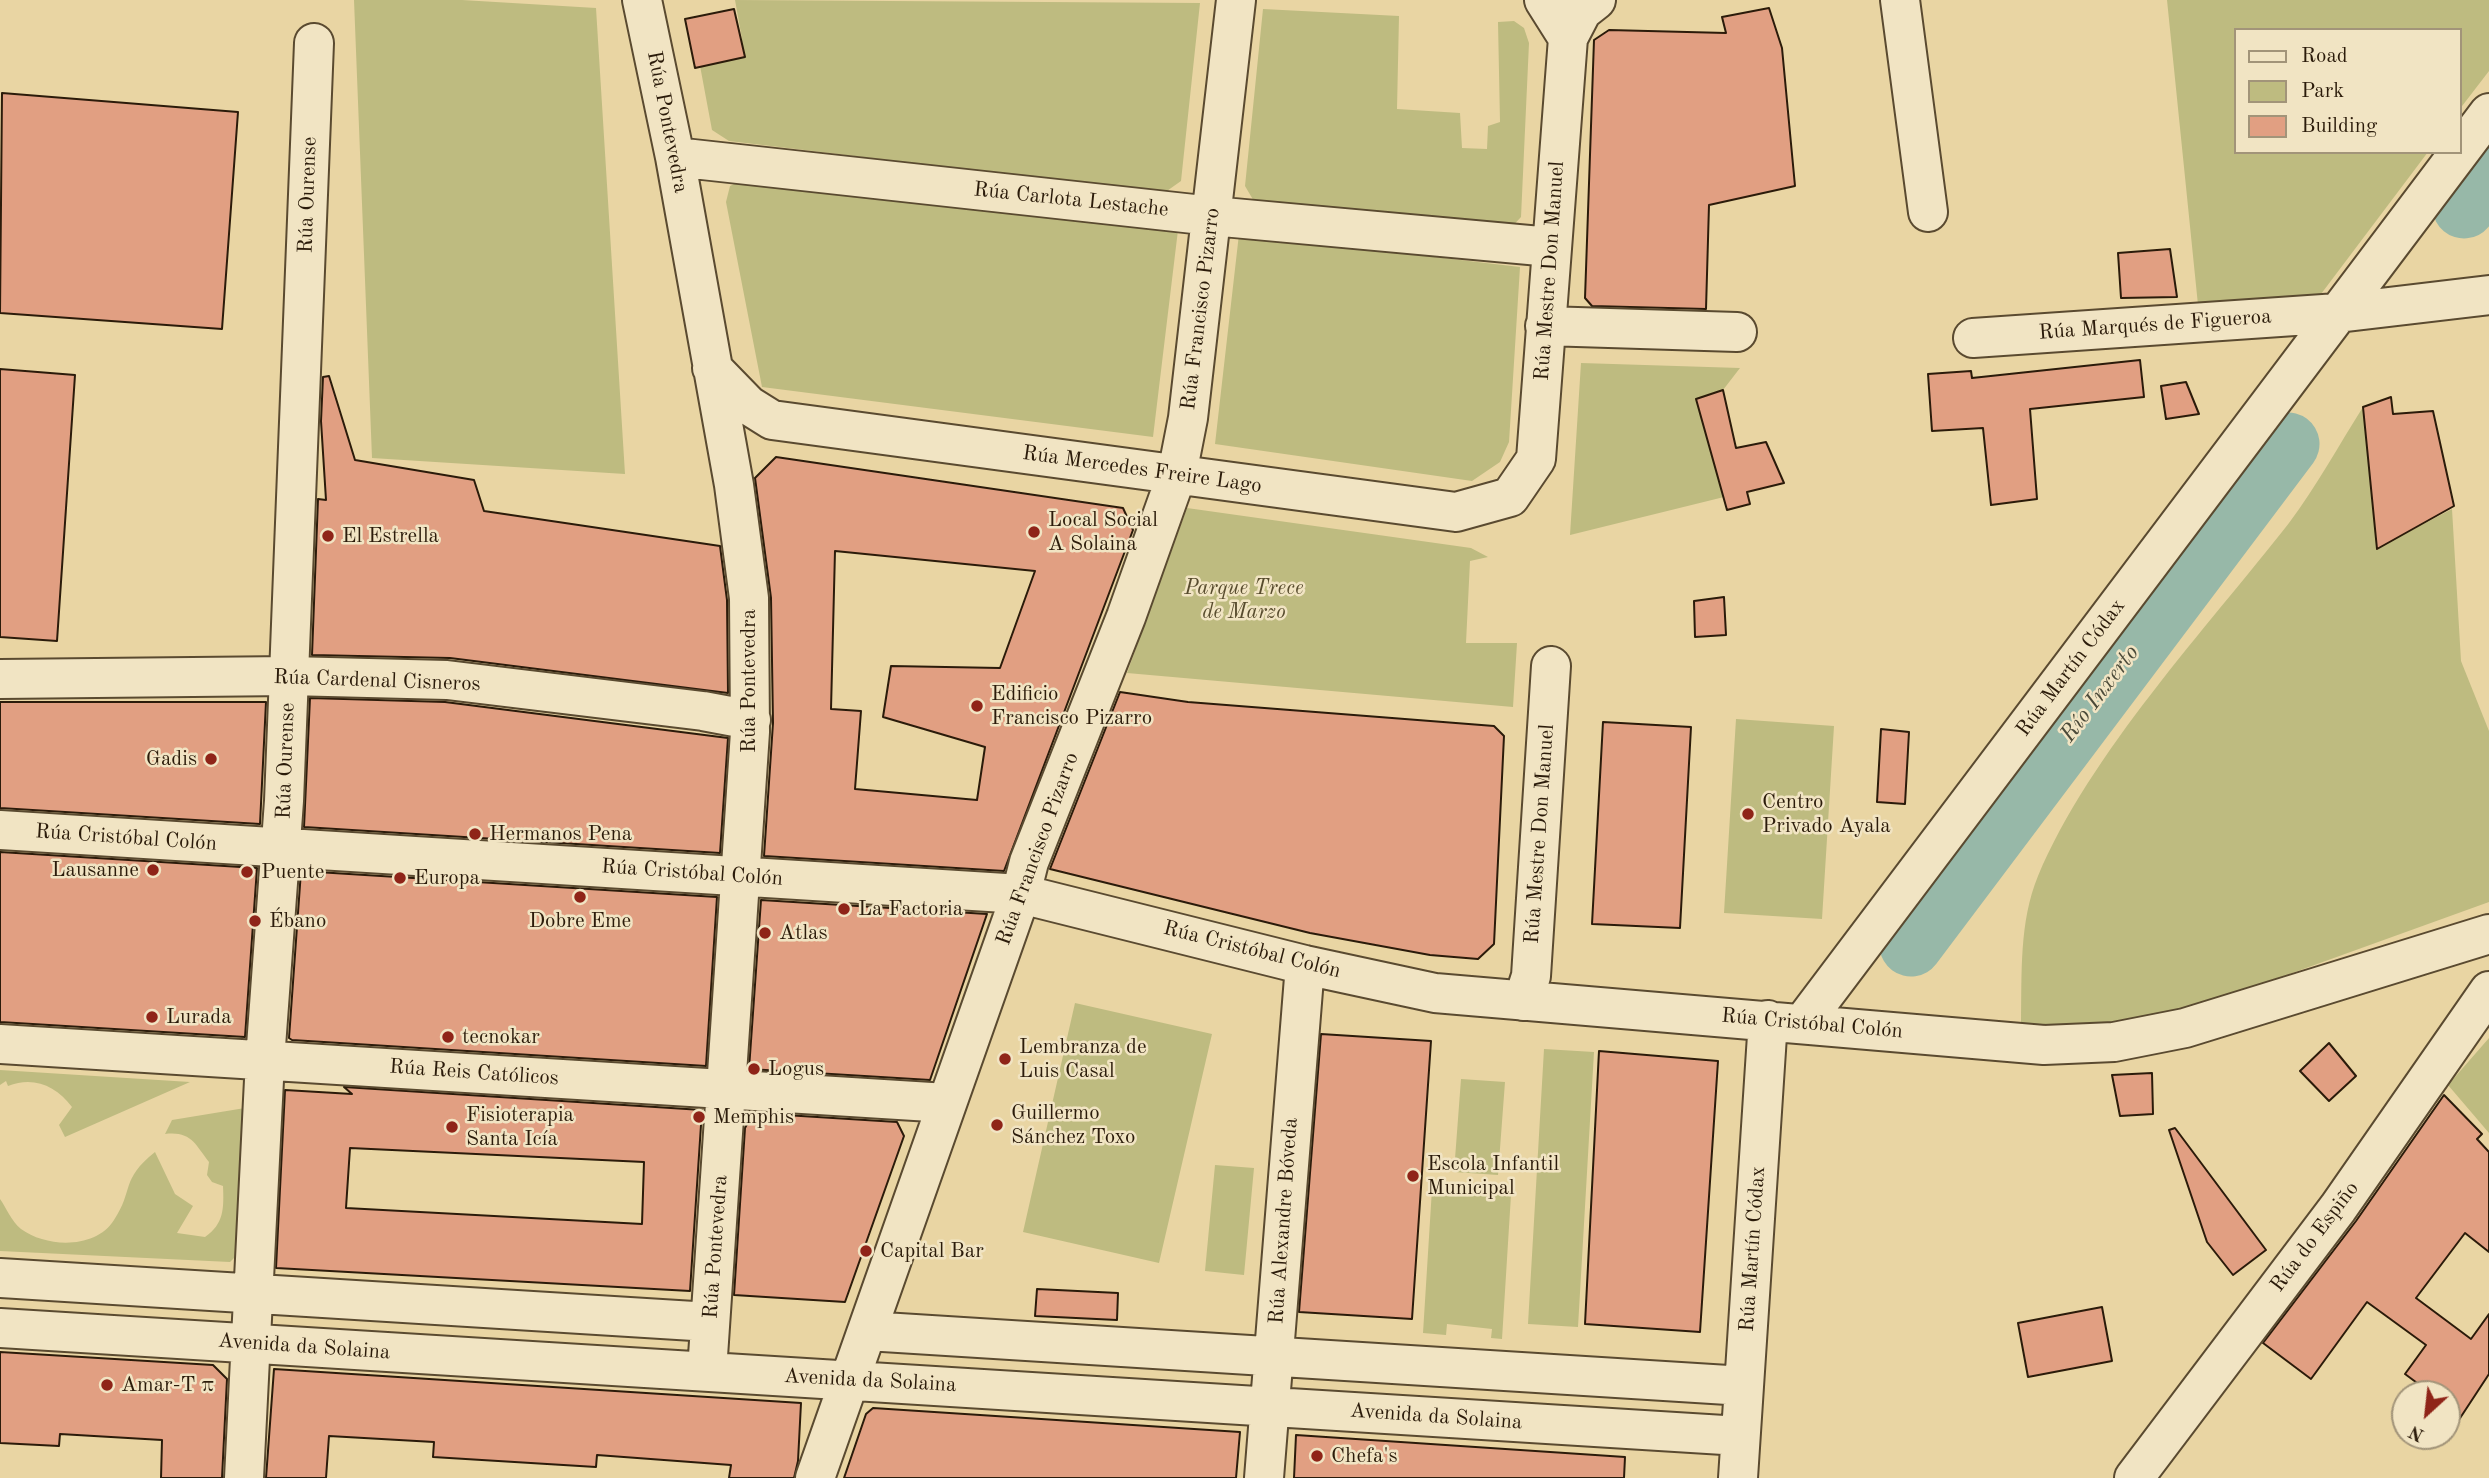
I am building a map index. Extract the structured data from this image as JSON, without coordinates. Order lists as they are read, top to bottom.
{
  "streets": {
    "street": [
      "Rúa Pontevedra",
      "Rúa Ourense",
      "Rúa Carlota Lestache",
      "Rúa Mestre Don Manuel",
      "Rúa Francisco Pizarro",
      "Rúa Marqués de Figueroa",
      "Rúa Mercedes Freire Lago",
      "Rúa Martín Códax",
      "Rúa Cardenal Cisneros",
      "Rúa Cristóbal Colón",
      "Rúa Reis Católicos",
      "Rúa Alexandre Bóveda",
      "Rúa do Espiño",
      "Avenida da Solaina"
    ]
  },
  "crossings": [
    ["Rúa Pontevedra", "Rúa Carlota Lestache"],
    ["Rúa Pontevedra", "Rúa Cardenal Cisneros"],
    ["Rúa Pontevedra", "Rúa Cristóbal Colón"],
    ["Rúa Pontevedra", "Rúa Reis Católicos"],
    ["Rúa Pontevedra", "Avenida da Solaina"],
    ["Rúa Ourense", "Rúa Cardenal Cisneros"],
    ["Rúa Ourense", "Rúa Cristóbal Colón"],
    ["Rúa Ourense", "Rúa Reis Católicos"],
    ["Rúa Ourense", "Avenida da Solaina"],
    ["Rúa Carlota Lestache", "Rúa Mestre Don Manuel"],
    ["Rúa Carlota Lestache", "Rúa Francisco Pizarro"],
    ["Rúa Mestre Don Manuel", "Rúa Mercedes Freire Lago"],
    ["Rúa Mestre Don Manuel", "Rúa Cristóbal Colón"],
    ["Rúa Francisco Pizarro", "Rúa Mercedes Freire Lago"],
    ["Rúa Francisco Pizarro", "Rúa Cristóbal Colón"],
    ["Rúa Francisco Pizarro", "Rúa Reis Católicos"],
    ["Rúa Francisco Pizarro", "Avenida da Solaina"],
    ["Rúa Marqués de Figueroa", "Rúa Martín Códax"],
    ["Rúa Martín Códax", "Rúa Cristóbal Colón"],
    ["Rúa Martín Códax", "Avenida da Solaina"],
    ["Rúa Cristóbal Colón", "Rúa Alexandre Bóveda"],
    ["Rúa Alexandre Bóveda", "Avenida da Solaina"]
  ],
  "water": ["Río Inxerto"],
  "parks": ["Parque Trece de Marzo"],
  "places": [
    "Local Social A Solaina",
    "El Estrella",
    "Edificio Francisco Pizarro",
    "Gadis",
    "Centro Privado Ayala",
    "Hermanos Pena",
    "Lausanne",
    "Puente",
    "Europa",
    "Dobre Eme",
    "La Factoria",
    "Ébano",
    "Atlas",
    "Lurada",
    "tecnokar",
    "Lembranza de Luis Casal",
    "Logus",
    "Memphis",
    "Guillermo Sánchez Toxo",
    "Fisioterapia Santa Icía",
    "Escola Infantil Municipal",
    "Capital Bar",
    "Amar-T π",
    "Chefa's"
  ],
  "legend": ["Road", "Park", "Building"],
  "north": "bottom left"
}
